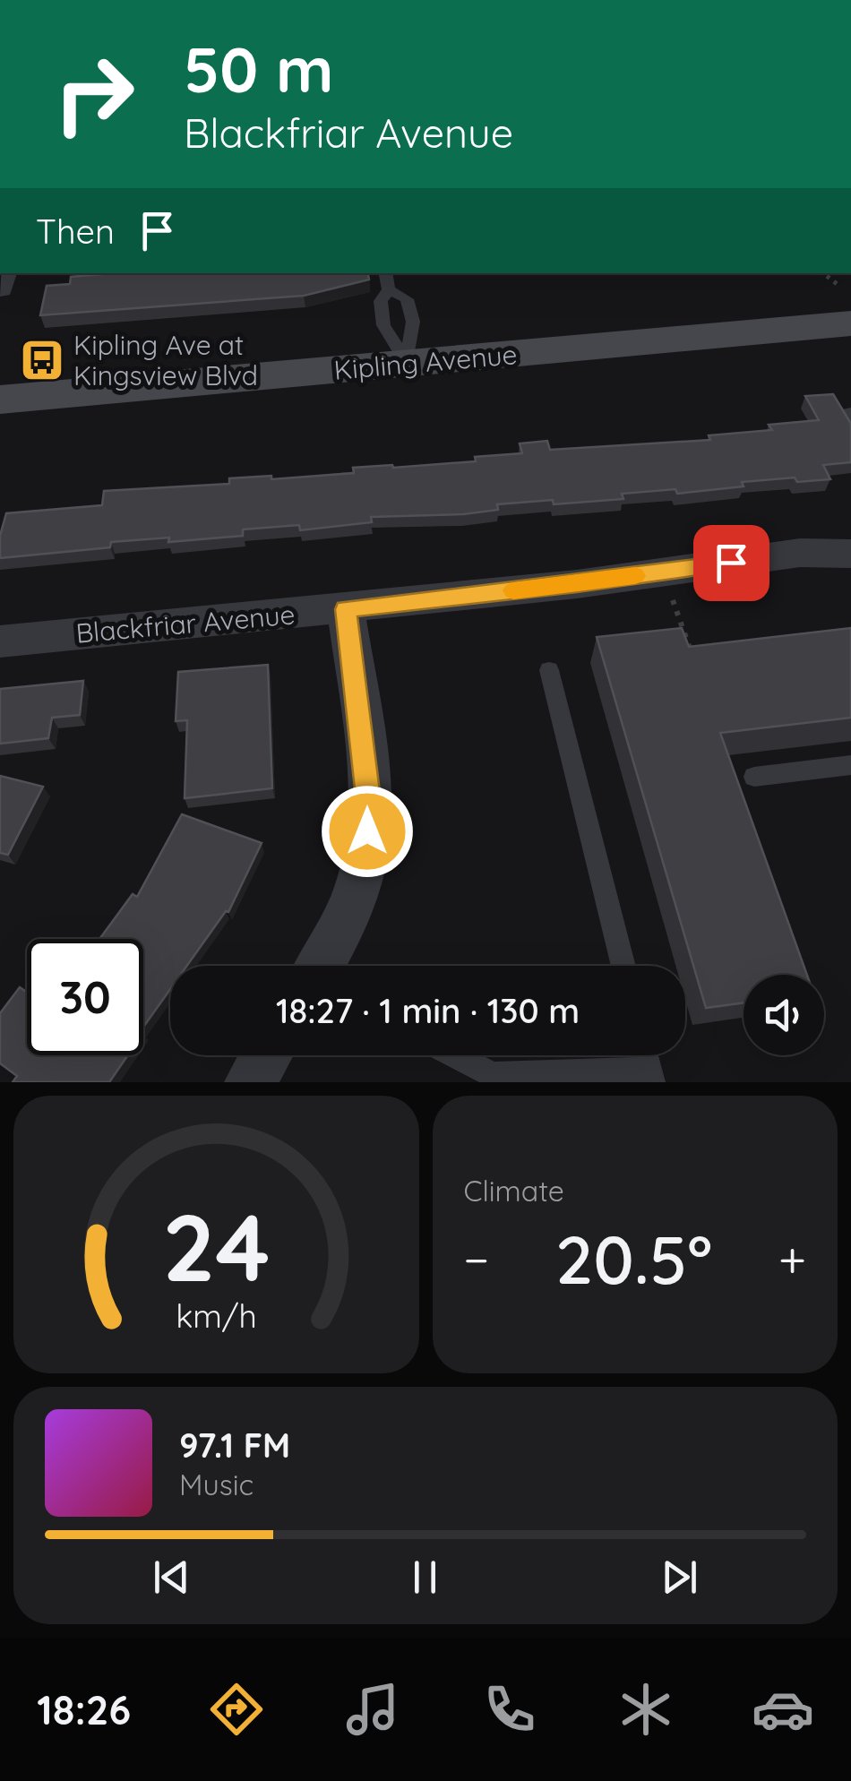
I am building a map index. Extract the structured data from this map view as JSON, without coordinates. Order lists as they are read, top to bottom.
{
  "streets": {
    "main road": ["Kipling Avenue"],
    "street": ["Blackfriar Avenue"]
  },
  "places": {
    "bus stop": ["Kipling Ave at Kingsview Blvd"]
  },
  "page": {
    "turn": ["50 m", "Blackfriar Avenue"],
    "then": "Then",
    "limit": "30",
    "trip": "18:27 · 1 min · 130 m",
    "tile": "Climate",
    "heat": ["−", "20.5°", "+"],
    "song": ["97.1 FM", "Music"],
    "tabs": "18:26",
    "gauge": ["24", "km/h"]
  }
}
